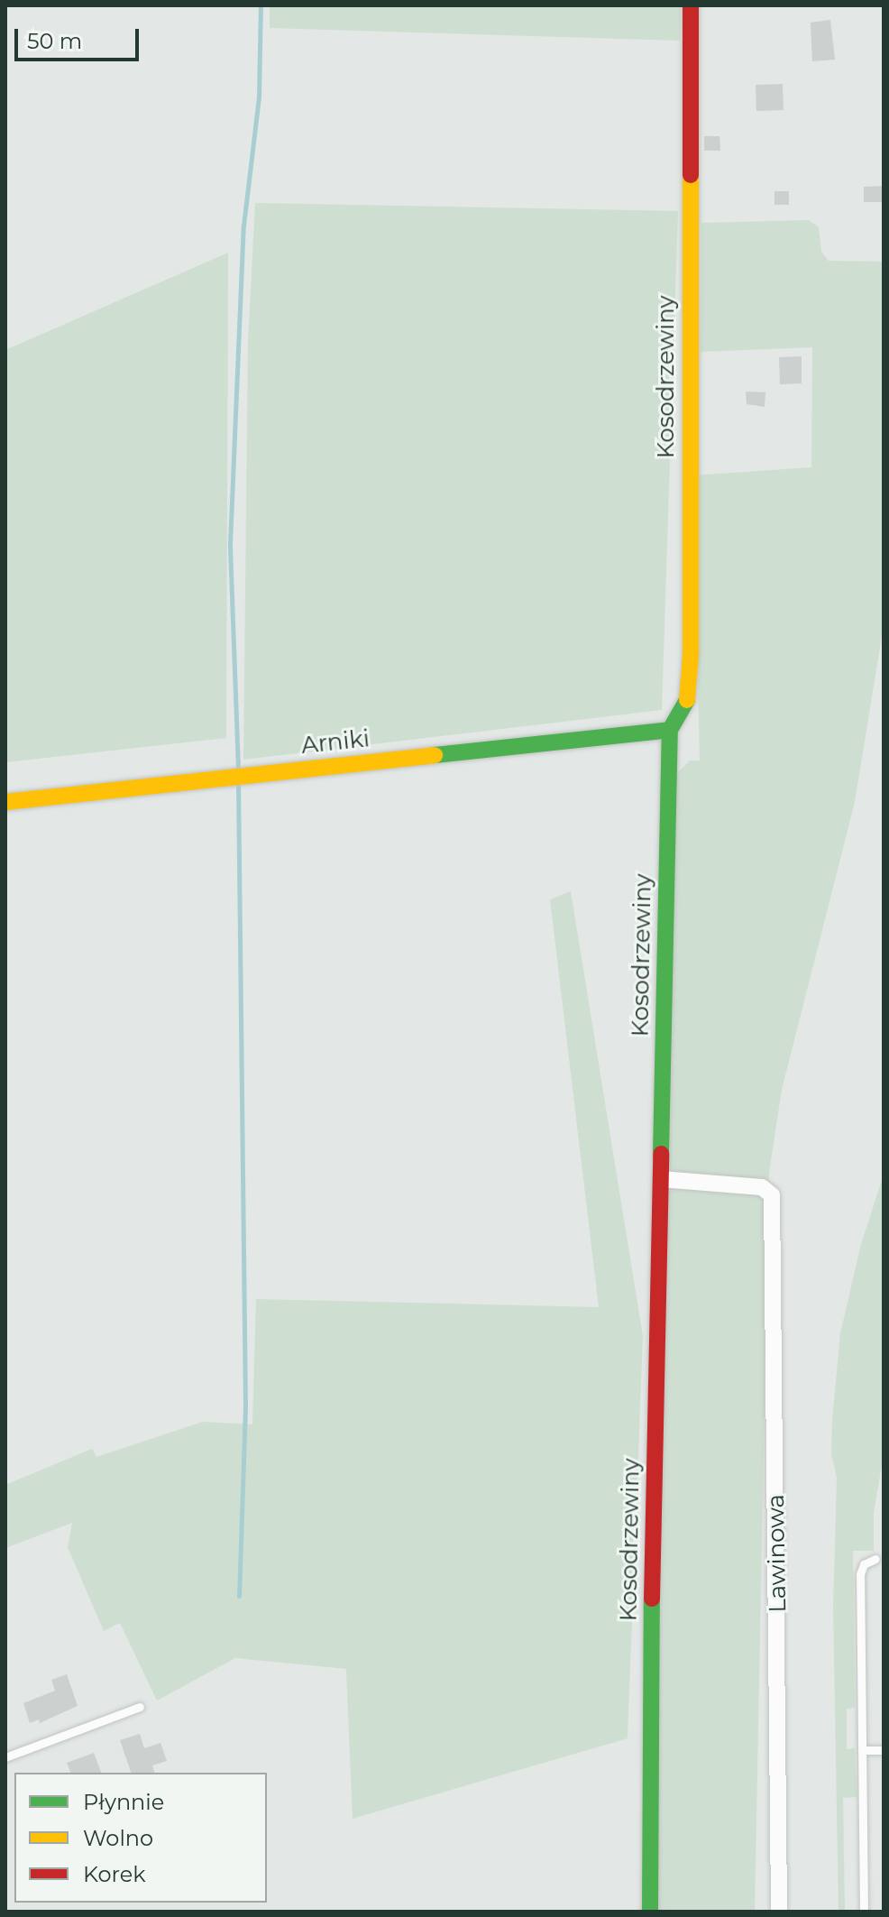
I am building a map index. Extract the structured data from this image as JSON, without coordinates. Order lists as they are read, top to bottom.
{
  "streets": {
    "street": ["Kosodrzewiny", "Arniki", "Lawinowa"]
  },
  "crossings": [
    ["Kosodrzewiny", "Arniki"],
    ["Kosodrzewiny", "Lawinowa"]
  ],
  "legend": ["Płynnie", "Wolno", "Korek"],
  "scale_bar": "50 m"
}
